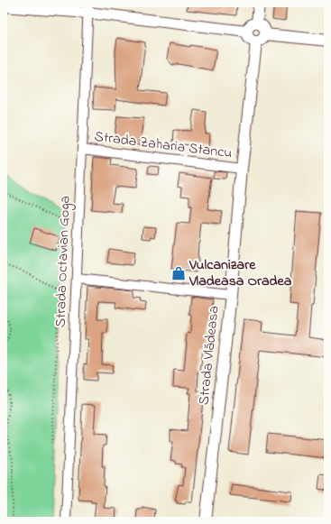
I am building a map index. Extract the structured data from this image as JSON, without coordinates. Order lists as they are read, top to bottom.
{
  "streets": {
    "street": ["Strada Zaharia Stancu", "Strada Octavian Goga", "Strada Vlădeasa"]
  },
  "crossings": [
    ["Strada Zaharia Stancu", "Strada Octavian Goga"],
    ["Strada Zaharia Stancu", "Strada Vlădeasa"]
  ],
  "places": {
    "shop": ["Vulcanizare Vladeasa Oradea"]
  }
}
